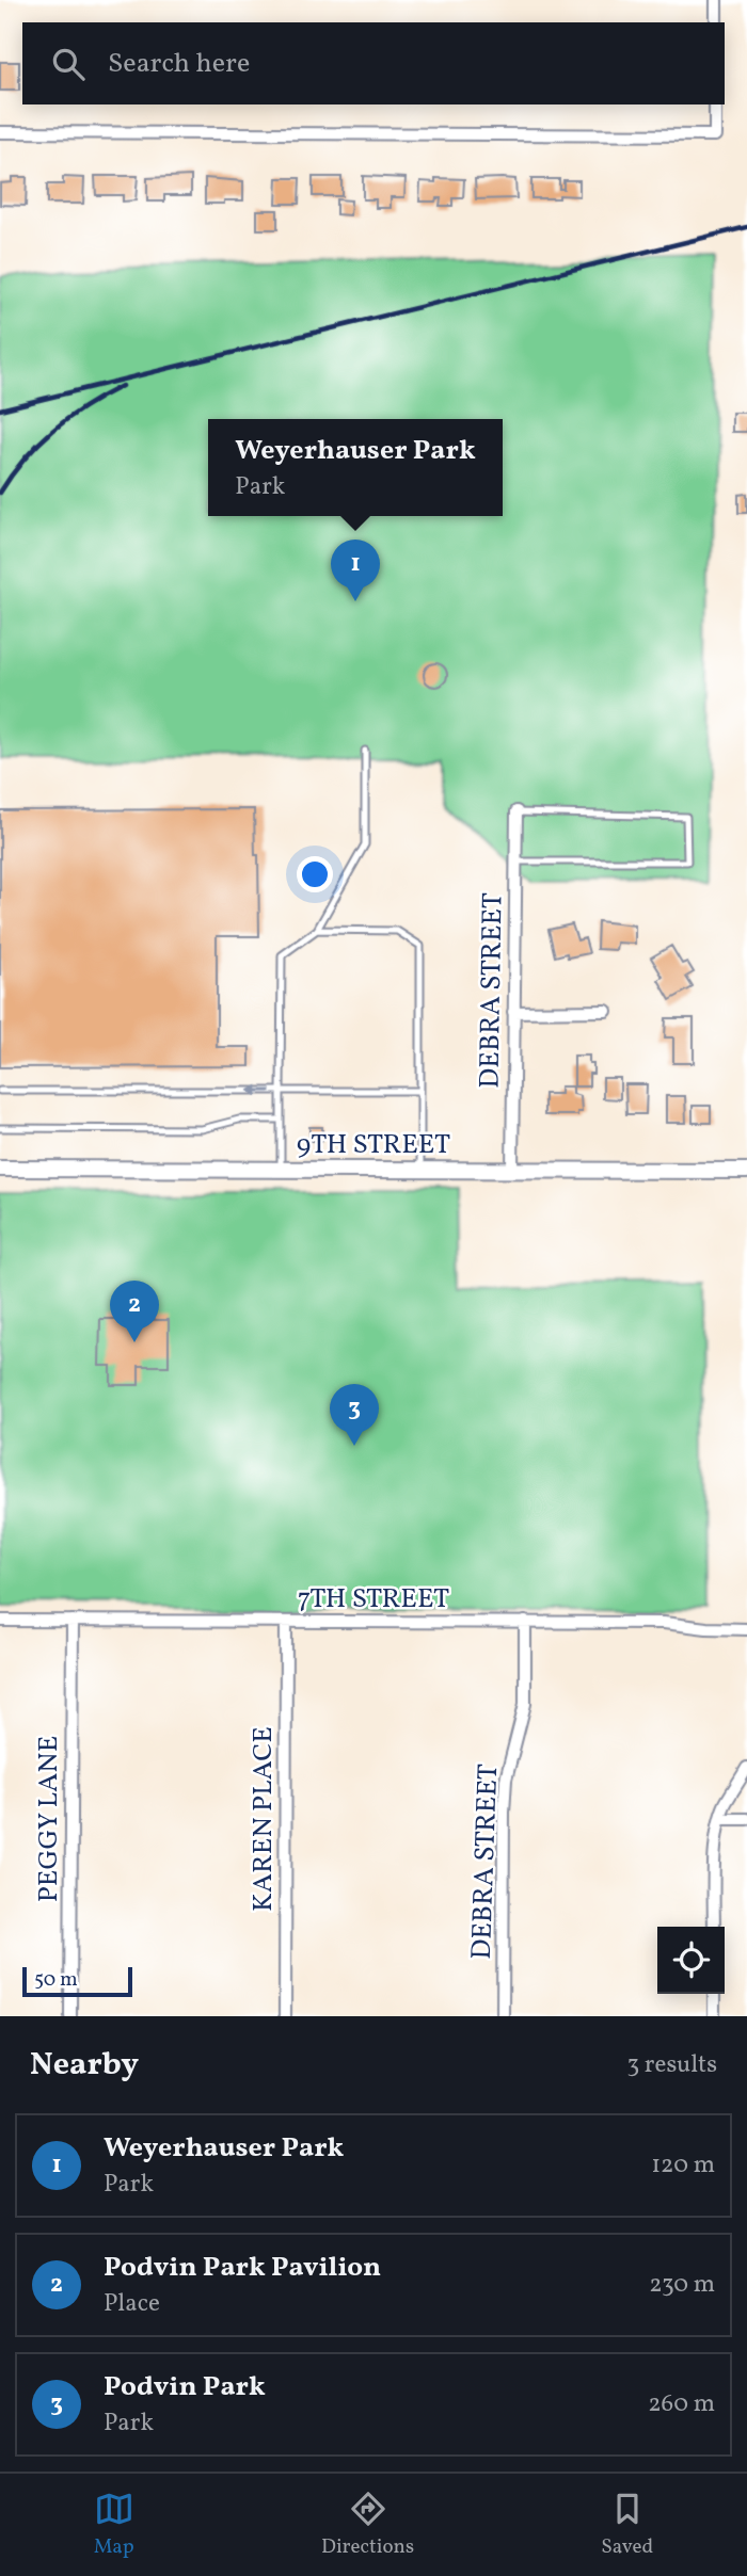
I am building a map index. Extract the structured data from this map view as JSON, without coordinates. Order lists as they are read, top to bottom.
{
  "streets": {
    "street": [
      "DEBRA STREET",
      "9TH STREET",
      "7TH STREET",
      "PEGGY LANE",
      "KAREN PLACE"
    ]
  },
  "crossings": [
    ["DEBRA STREET", "9TH STREET"],
    ["DEBRA STREET", "7TH STREET"],
    ["7TH STREET", "PEGGY LANE"],
    ["7TH STREET", "KAREN PLACE"]
  ],
  "scale_bar": "50 m",
  "page": {
    "search": "Search here",
    "popup": ["Weyerhauser Park", "Park"],
    "pins": ["1", "2", "3"],
    "scale": "50 m",
    "heading": ["Nearby", "3 results"],
    "list": [
      {
        "mark": "1",
        "name": "Weyerhauser Park",
        "note": "Park",
        "value": "120 m"
      },
      {
        "mark": "2",
        "name": "Podvin Park Pavilion",
        "note": "Place",
        "value": "230 m"
      },
      {
        "mark": "3",
        "name": "Podvin Park",
        "note": "Park",
        "value": "260 m"
      }
    ],
    "nav": ["Map", "Directions", "Saved"]
  }
}
